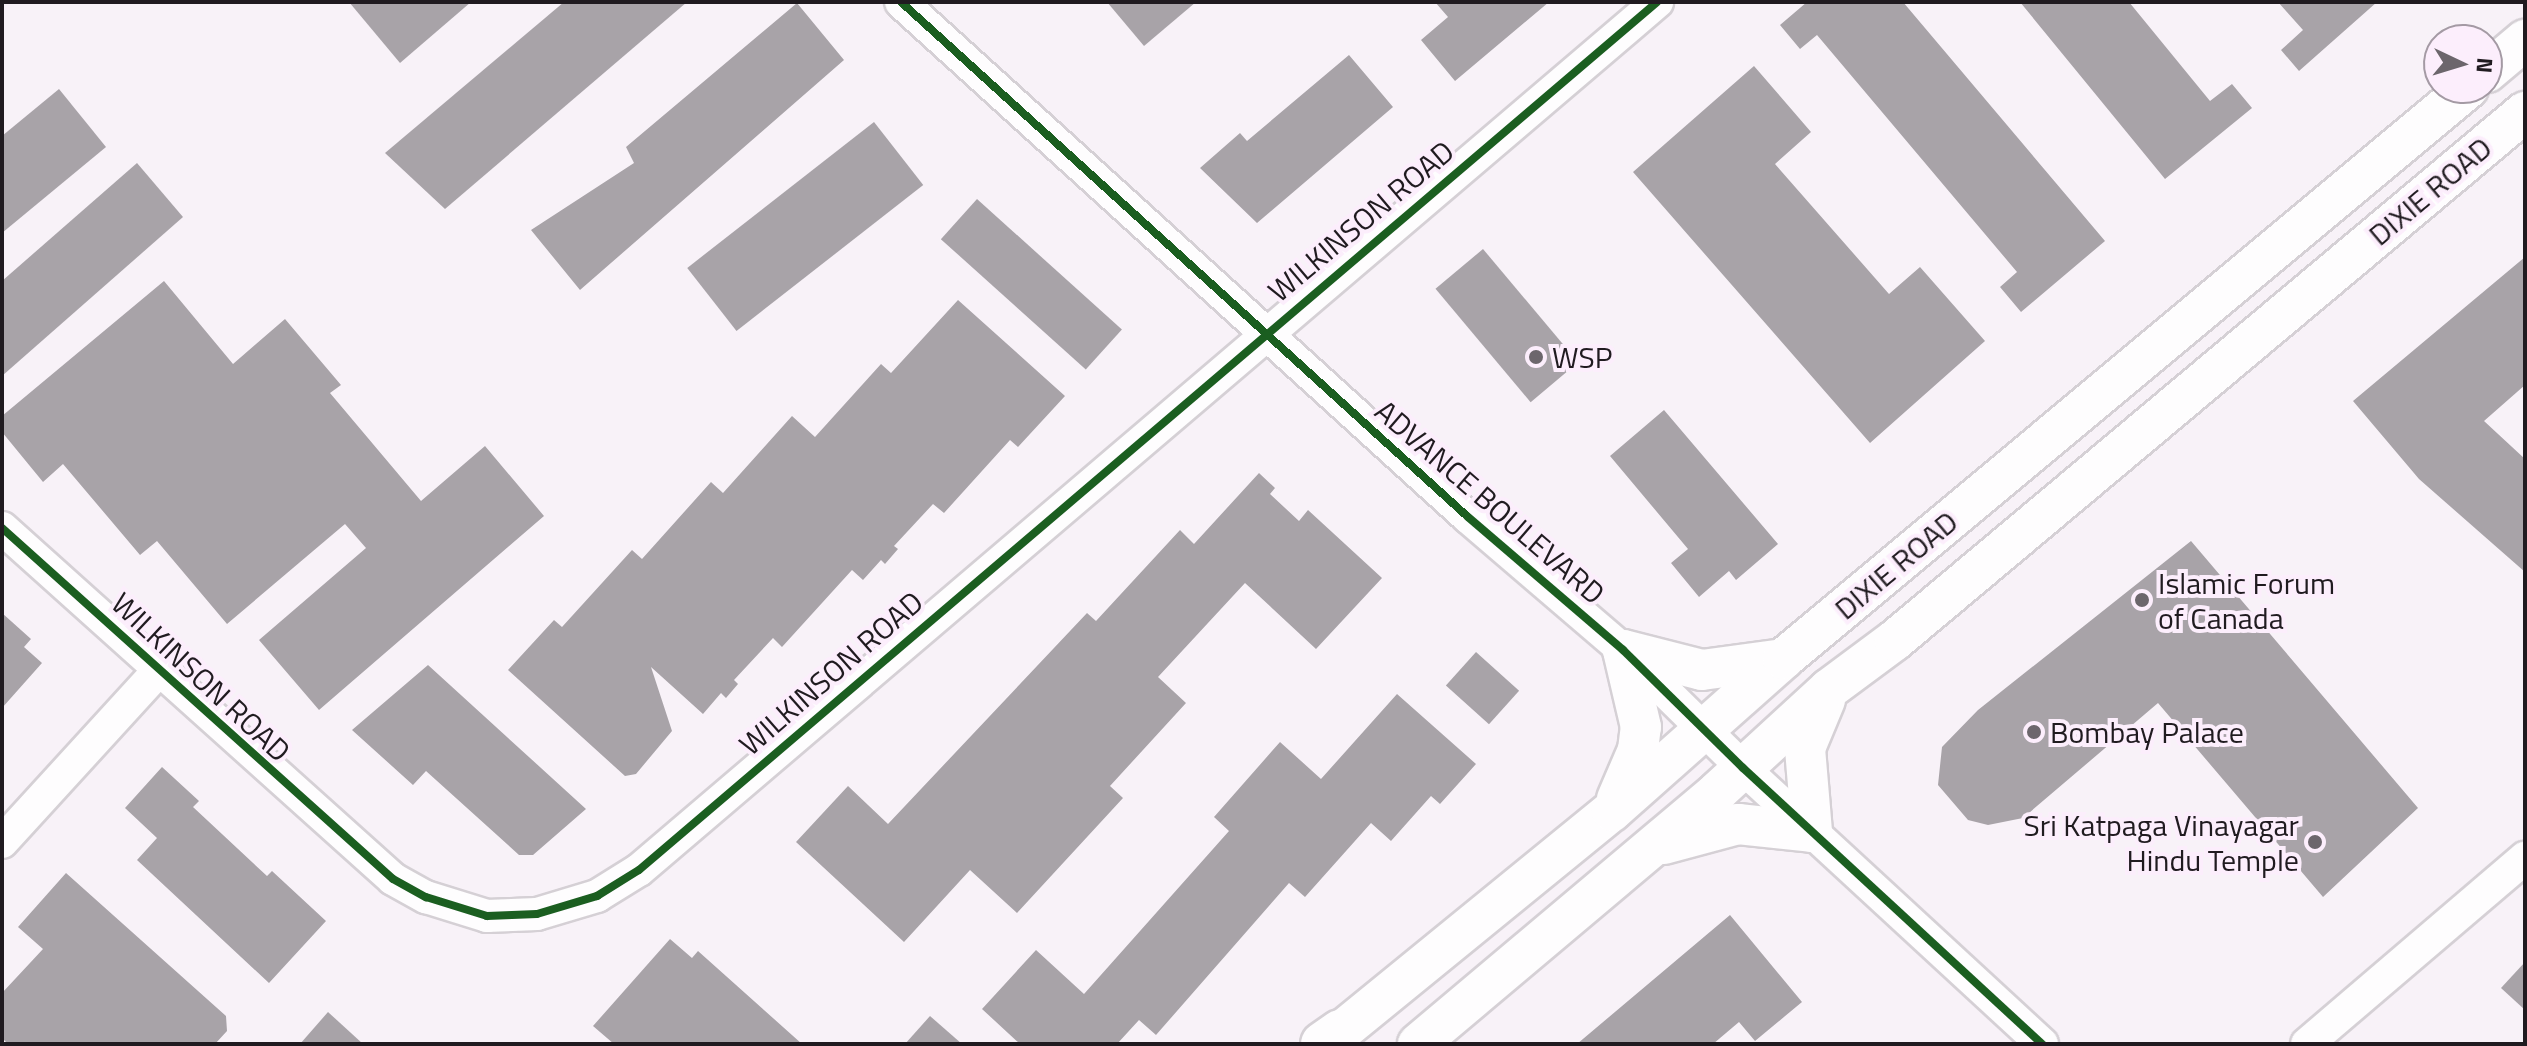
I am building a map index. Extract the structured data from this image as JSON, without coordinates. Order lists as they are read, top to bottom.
{
  "streets": {
    "main road": ["DIXIE ROAD"],
    "street": ["WILKINSON ROAD", "ADVANCE BOULEVARD"]
  },
  "crossings": [
    ["DIXIE ROAD", "ADVANCE BOULEVARD"],
    ["WILKINSON ROAD", "ADVANCE BOULEVARD"]
  ],
  "places": [
    "WSP",
    "Islamic Forum of Canada",
    "Bombay Palace",
    "Sri Katpaga Vinayagar Hindu Temple"
  ],
  "north": "right"
}
